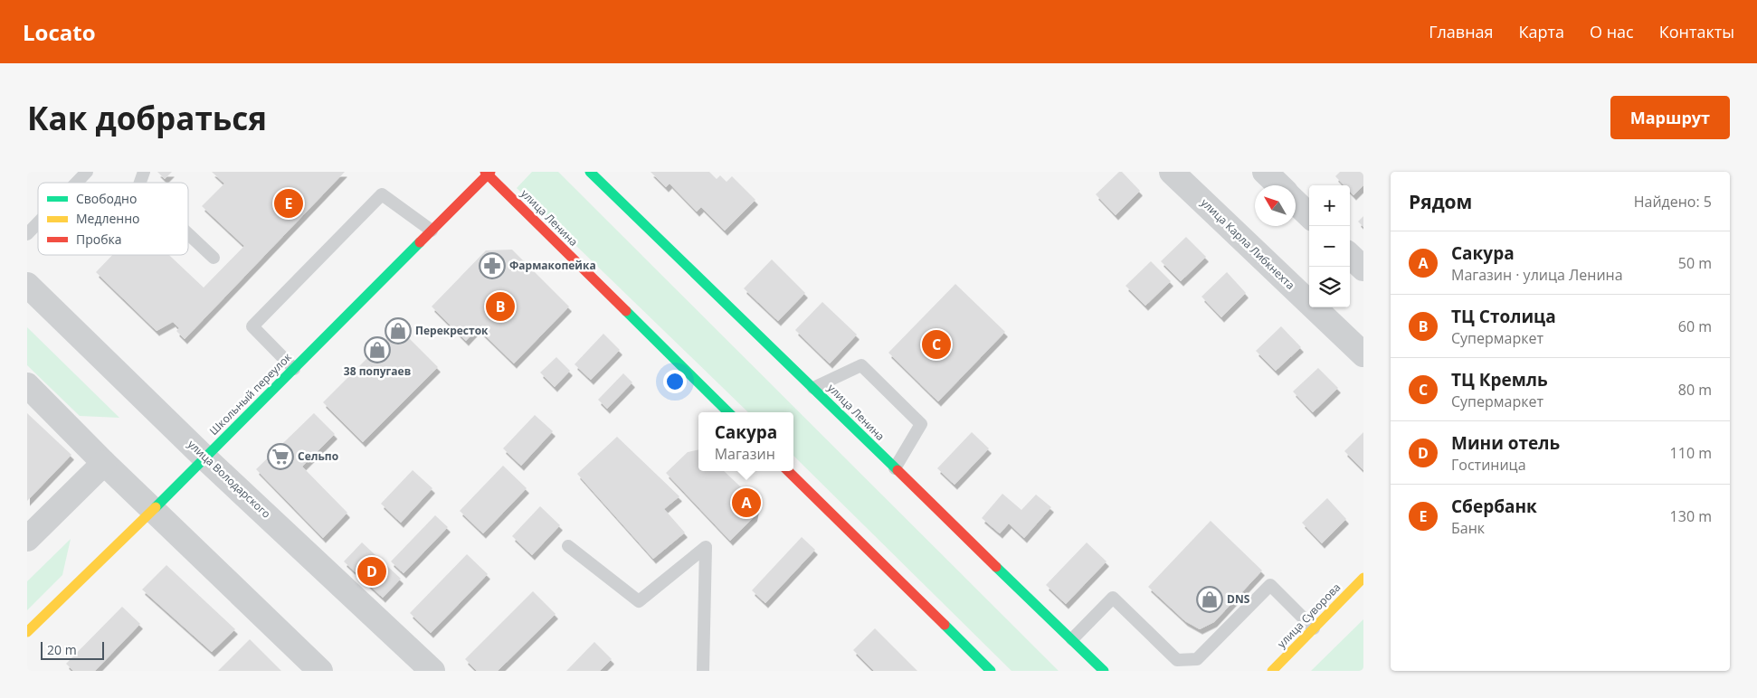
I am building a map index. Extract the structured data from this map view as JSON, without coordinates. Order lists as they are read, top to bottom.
{
  "streets": {
    "street": [
      "улица Ленина",
      "улица Карла Либкнехта",
      "Школьный переулок",
      "улица Володарского",
      "улица Суворова"
    ]
  },
  "crossings": [
    ["улица Ленина", "Школьный переулок"],
    ["Школьный переулок", "улица Володарского"]
  ],
  "places": {
    "pharmacy": ["Фармакопейка"],
    "shop": ["Перекресток", "38 попугаев", "DNS"],
    "supermarket": ["Сельпо"]
  },
  "legend": ["Свободно", "Медленно", "Пробка"],
  "scale_bar": "20 m",
  "north": "top left",
  "page": {
    "header": "Locato",
    "nav": [
      "Главная",
      "Карта",
      "О нас",
      "Контакты"
    ],
    "buttons": "Маршрут",
    "title": "Как добраться",
    "heading": ["Рядом", "Найдено: 5"],
    "map_buttons": ["+", "−"],
    "pins": [
      "E",
      "B",
      "C",
      "A",
      "D"
    ],
    "list": [
      {
        "mark": "A",
        "name": "Сакура",
        "note": "Магазин · улица Ленина",
        "value": "50 m"
      },
      {
        "mark": "B",
        "name": "ТЦ Столица",
        "note": "Супермаркет",
        "value": "60 m"
      },
      {
        "mark": "C",
        "name": "ТЦ Кремль",
        "note": "Супермаркет",
        "value": "80 m"
      },
      {
        "mark": "D",
        "name": "Мини отель",
        "note": "Гостиница",
        "value": "110 m"
      },
      {
        "mark": "E",
        "name": "Сбербанк",
        "note": "Банк",
        "value": "130 m"
      }
    ],
    "popup": ["Сакура", "Магазин"],
    "scale": "20 m"
  }
}
